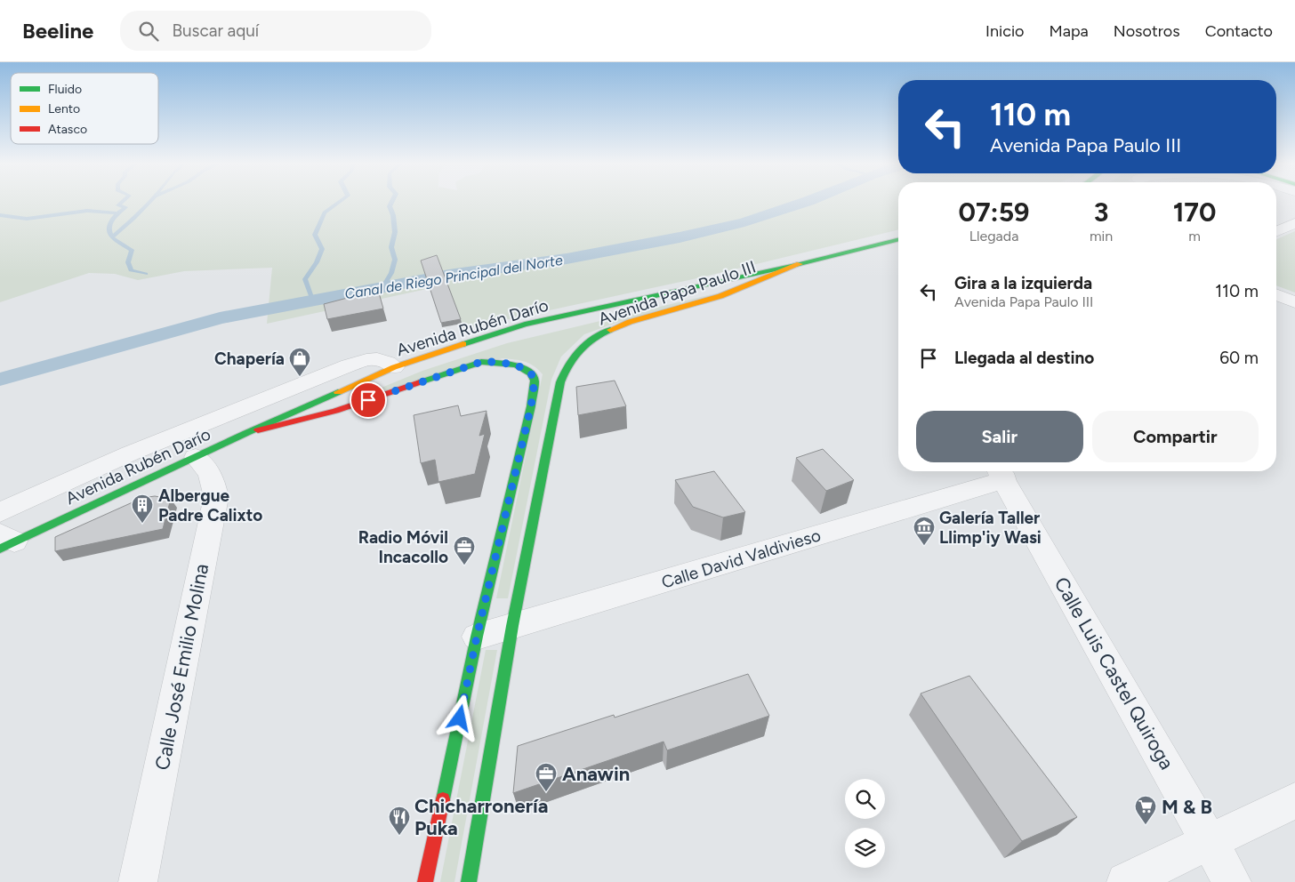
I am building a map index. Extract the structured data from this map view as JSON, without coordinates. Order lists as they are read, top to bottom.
{
  "streets": {
    "main road": ["Avenida Papa Paulo III", "Avenida Rubén Darío"],
    "street": ["Calle David Valdivieso", "Calle José Emilio Molina", "Calle Luis Castel Quiroga"]
  },
  "crossings": [
    ["Avenida Papa Paulo III", "Avenida Rubén Darío"],
    ["Avenida Papa Paulo III", "Calle David Valdivieso"],
    ["Avenida Rubén Darío", "Calle José Emilio Molina"],
    ["Calle David Valdivieso", "Calle Luis Castel Quiroga"]
  ],
  "water": ["Canal de Riego Principal del Norte"],
  "places": {
    "shop": ["Chapería"],
    "building": ["Albergue Padre Calixto"],
    "museum": ["Galería Taller Llimp'iy Wasi"],
    "office": ["Radio Móvil Incacollo", "Anawin"],
    "supermarket": ["M & B"],
    "restaurant": ["Chicharronería Puka"]
  },
  "legend": ["Fluido", "Lento", "Atasco"],
  "page": {
    "header": "Beeline",
    "search": "Buscar aquí",
    "nav": [
      "Inicio",
      "Mapa",
      "Nosotros",
      "Contacto"
    ],
    "turn": ["110 m", "Avenida Papa Paulo III"],
    "eta": [
      "07:59",
      "Llegada",
      "3",
      "min",
      "170",
      "m"
    ],
    "list": [
      {
        "name": "Gira a la izquierda",
        "note": "Avenida Papa Paulo III",
        "value": "110 m"
      },
      {
        "name": "Llegada al destino",
        "value": "60 m"
      }
    ],
    "buttons": ["Salir", "Compartir"]
  }
}
